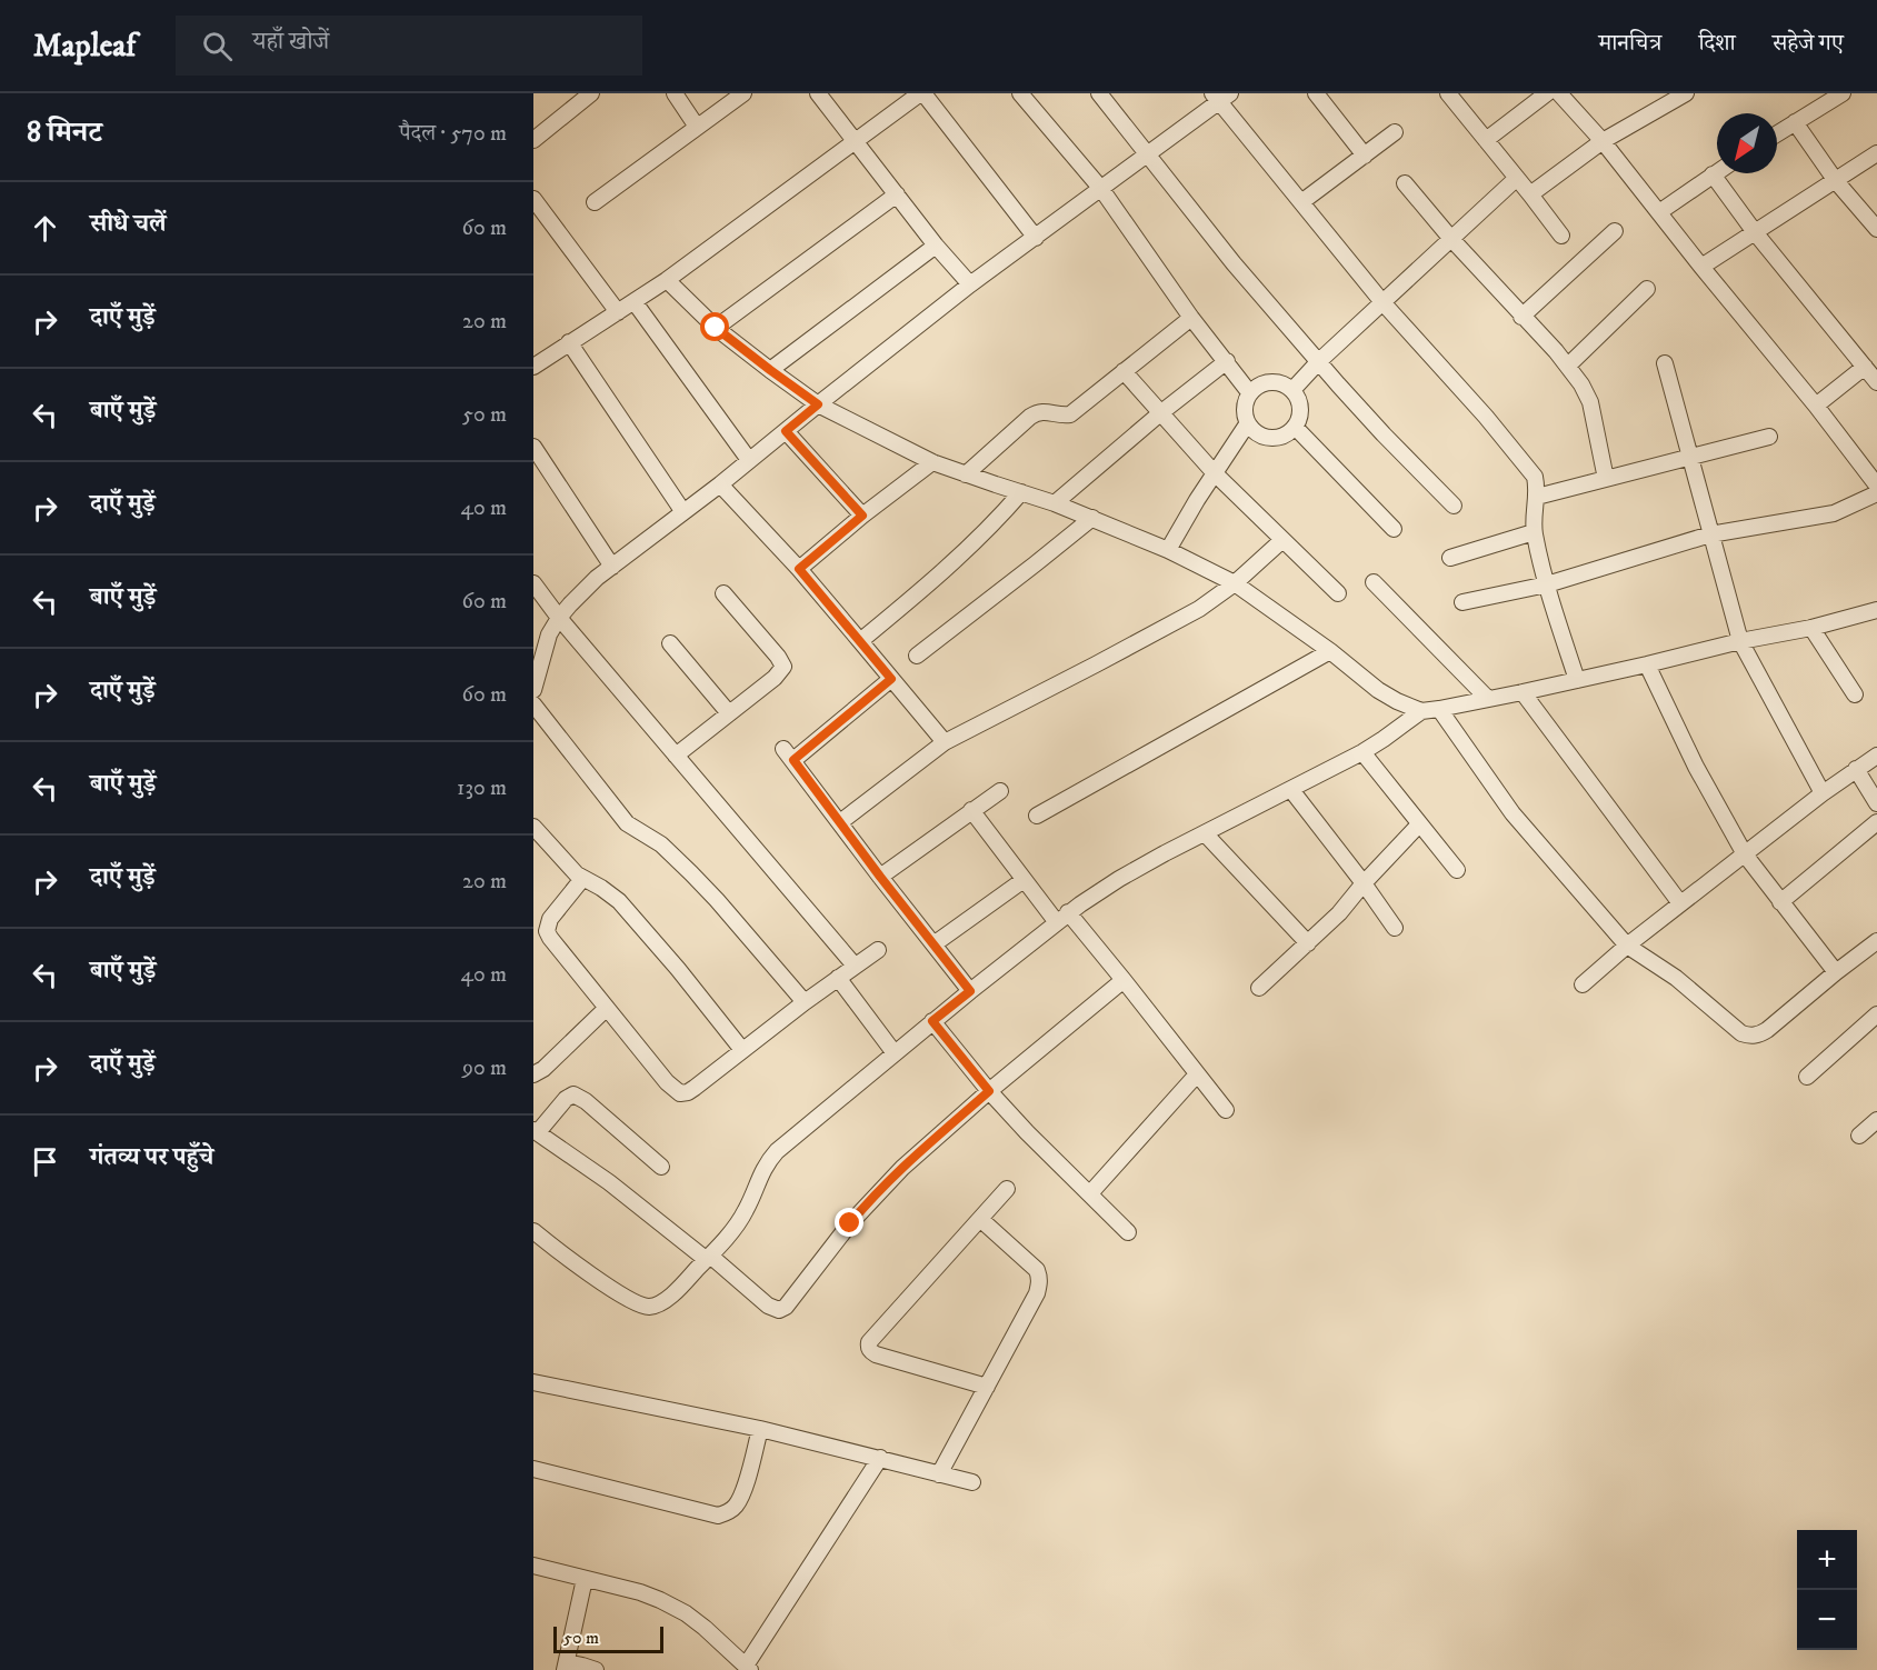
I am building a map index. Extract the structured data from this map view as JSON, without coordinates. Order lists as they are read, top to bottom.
{
  "scale_bar": "50 m",
  "north": "bottom left",
  "page": {
    "header": "Mapleaf",
    "search": "यहाँ खोजें",
    "nav": ["मानचित्र", "दिशा", "सहेजे गए"],
    "heading": ["8 मिनट", "पैदल · 570 m"],
    "list": [
      ["सीधे चलें", "60 m"],
      ["दाएँ मुड़ें", "20 m"],
      ["बाएँ मुड़ें", "50 m"],
      ["दाएँ मुड़ें", "40 m"],
      ["बाएँ मुड़ें", "60 m"],
      ["दाएँ मुड़ें", "60 m"],
      ["बाएँ मुड़ें", "130 m"],
      ["दाएँ मुड़ें", "20 m"],
      ["बाएँ मुड़ें", "40 m"],
      ["दाएँ मुड़ें", "90 m"],
      "गंतव्य पर पहुँचे"
    ],
    "map_buttons": ["+", "−"],
    "scale": "50 m"
  }
}
